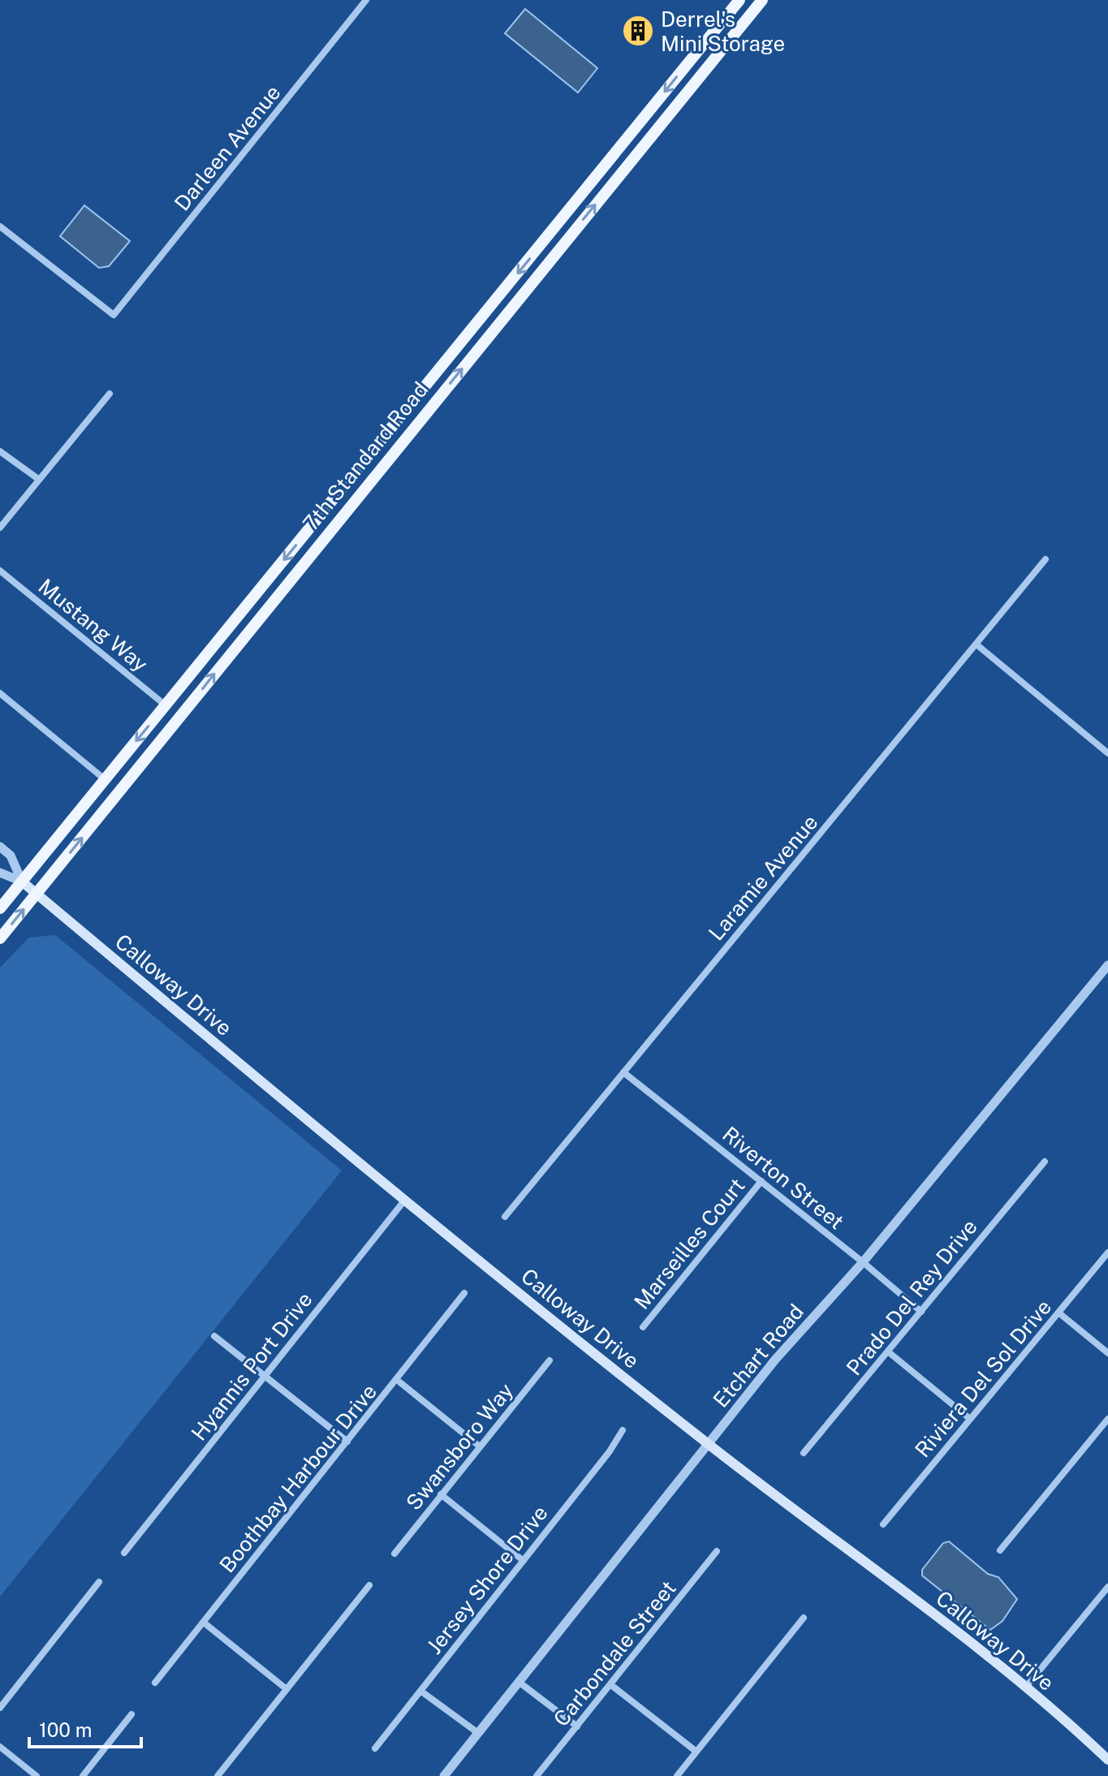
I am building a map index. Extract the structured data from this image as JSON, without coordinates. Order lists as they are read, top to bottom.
{
  "streets": {
    "main road": ["7th Standard Road", "Calloway Drive"],
    "street": [
      "Darleen Avenue",
      "Mustang Way",
      "Laramie Avenue",
      "Riverton Street",
      "Marseilles Court",
      "Prado Del Rey Drive",
      "Etchart Road",
      "Hyannis Port Drive",
      "Riviera Del Sol Drive",
      "Swansboro Way",
      "Boothbay Harbour Drive",
      "Jersey Shore Drive",
      "Carbondale Street"
    ]
  },
  "crossings": [
    ["7th Standard Road", "Mustang Way"],
    ["7th Standard Road", "Calloway Drive"],
    ["Laramie Avenue", "Riverton Street"],
    ["Calloway Drive", "Etchart Road"],
    ["Calloway Drive", "Hyannis Port Drive"],
    ["Riverton Street", "Marseilles Court"],
    ["Riverton Street", "Prado Del Rey Drive"],
    ["Riverton Street", "Etchart Road"]
  ],
  "places": {
    "building": ["Derrel's Mini Storage"]
  },
  "scale_bar": "100 m"
}
